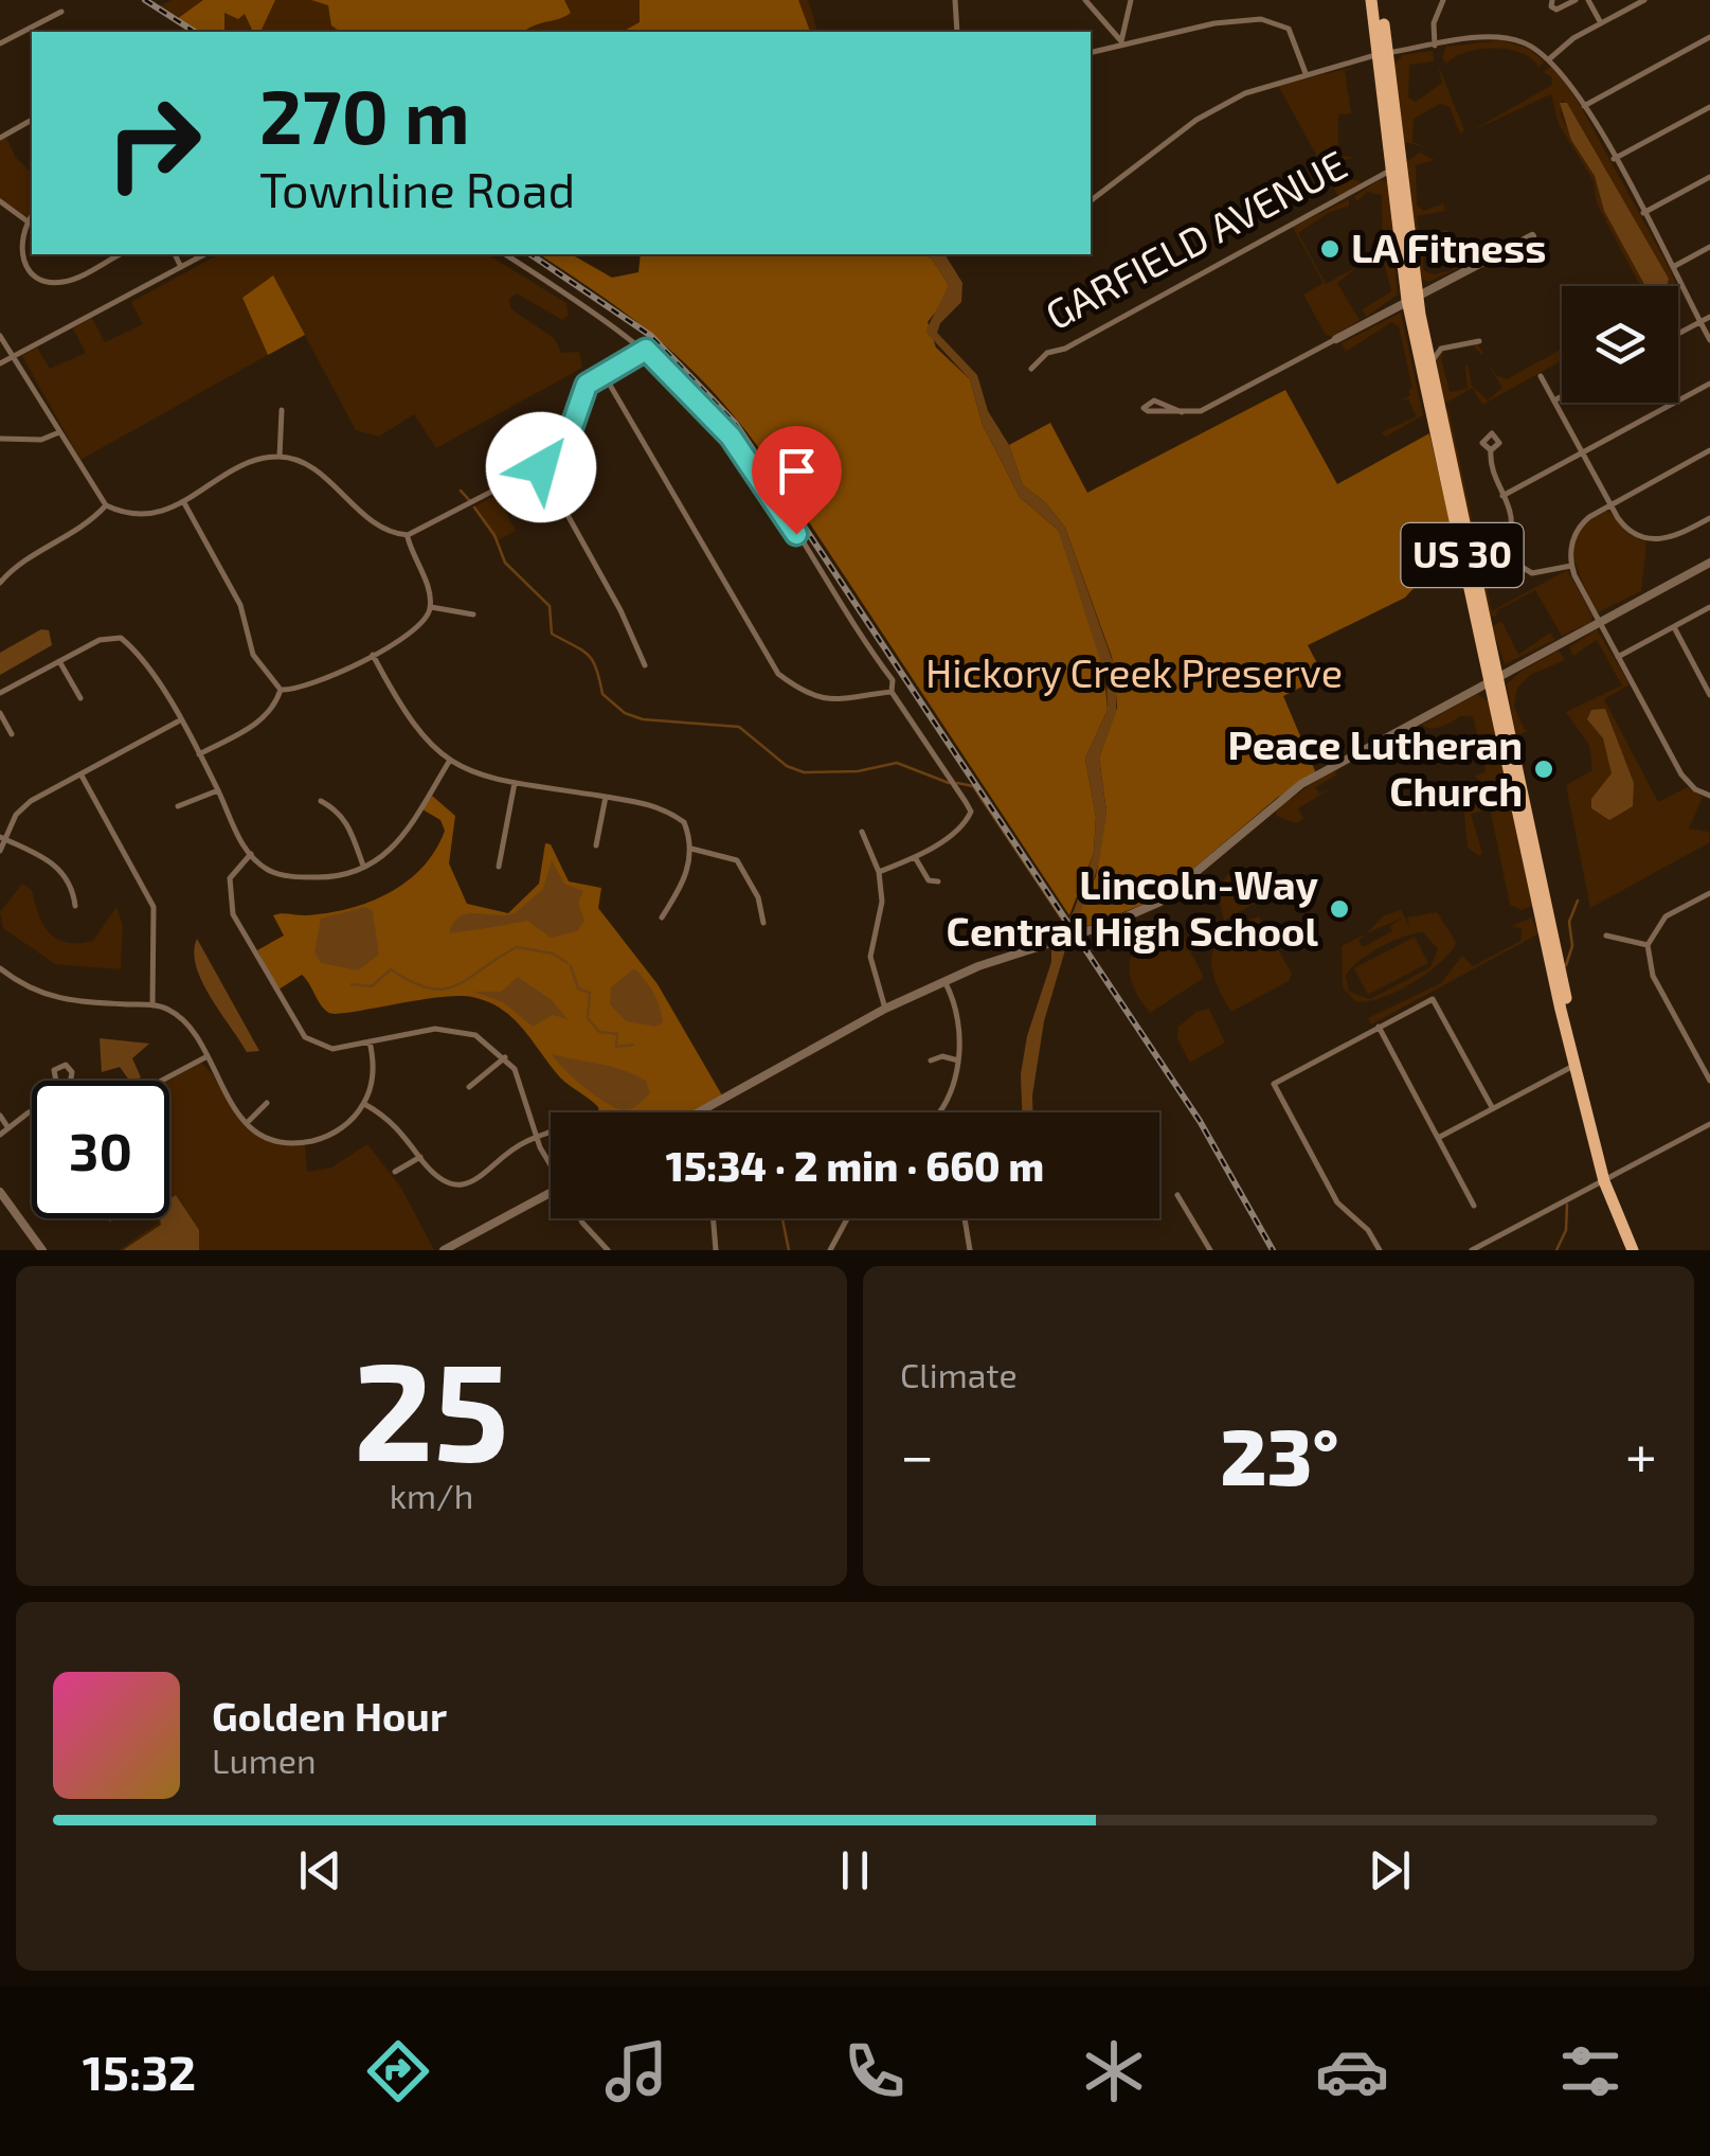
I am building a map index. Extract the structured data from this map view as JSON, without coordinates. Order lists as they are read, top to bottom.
{
  "streets": {
    "main road": ["US 30"],
    "street": ["GARFIELD AVENUE"]
  },
  "crossings": [
    ["GARFIELD AVENUE", "US 30"]
  ],
  "parks": ["Hickory Creek Preserve"],
  "places": ["LA Fitness", "Peace Lutheran Church", "Lincoln-Way Central High School"],
  "page": {
    "turn": ["270 m", "Townline Road"],
    "limit": "30",
    "trip": "15:34 · 2 min · 660 m",
    "tile": [
      ["25", "km/h"],
      "Climate"
    ],
    "heat": ["−", "23°", "+"],
    "song": ["Golden Hour", "Lumen"],
    "tabs": "15:32"
  }
}
